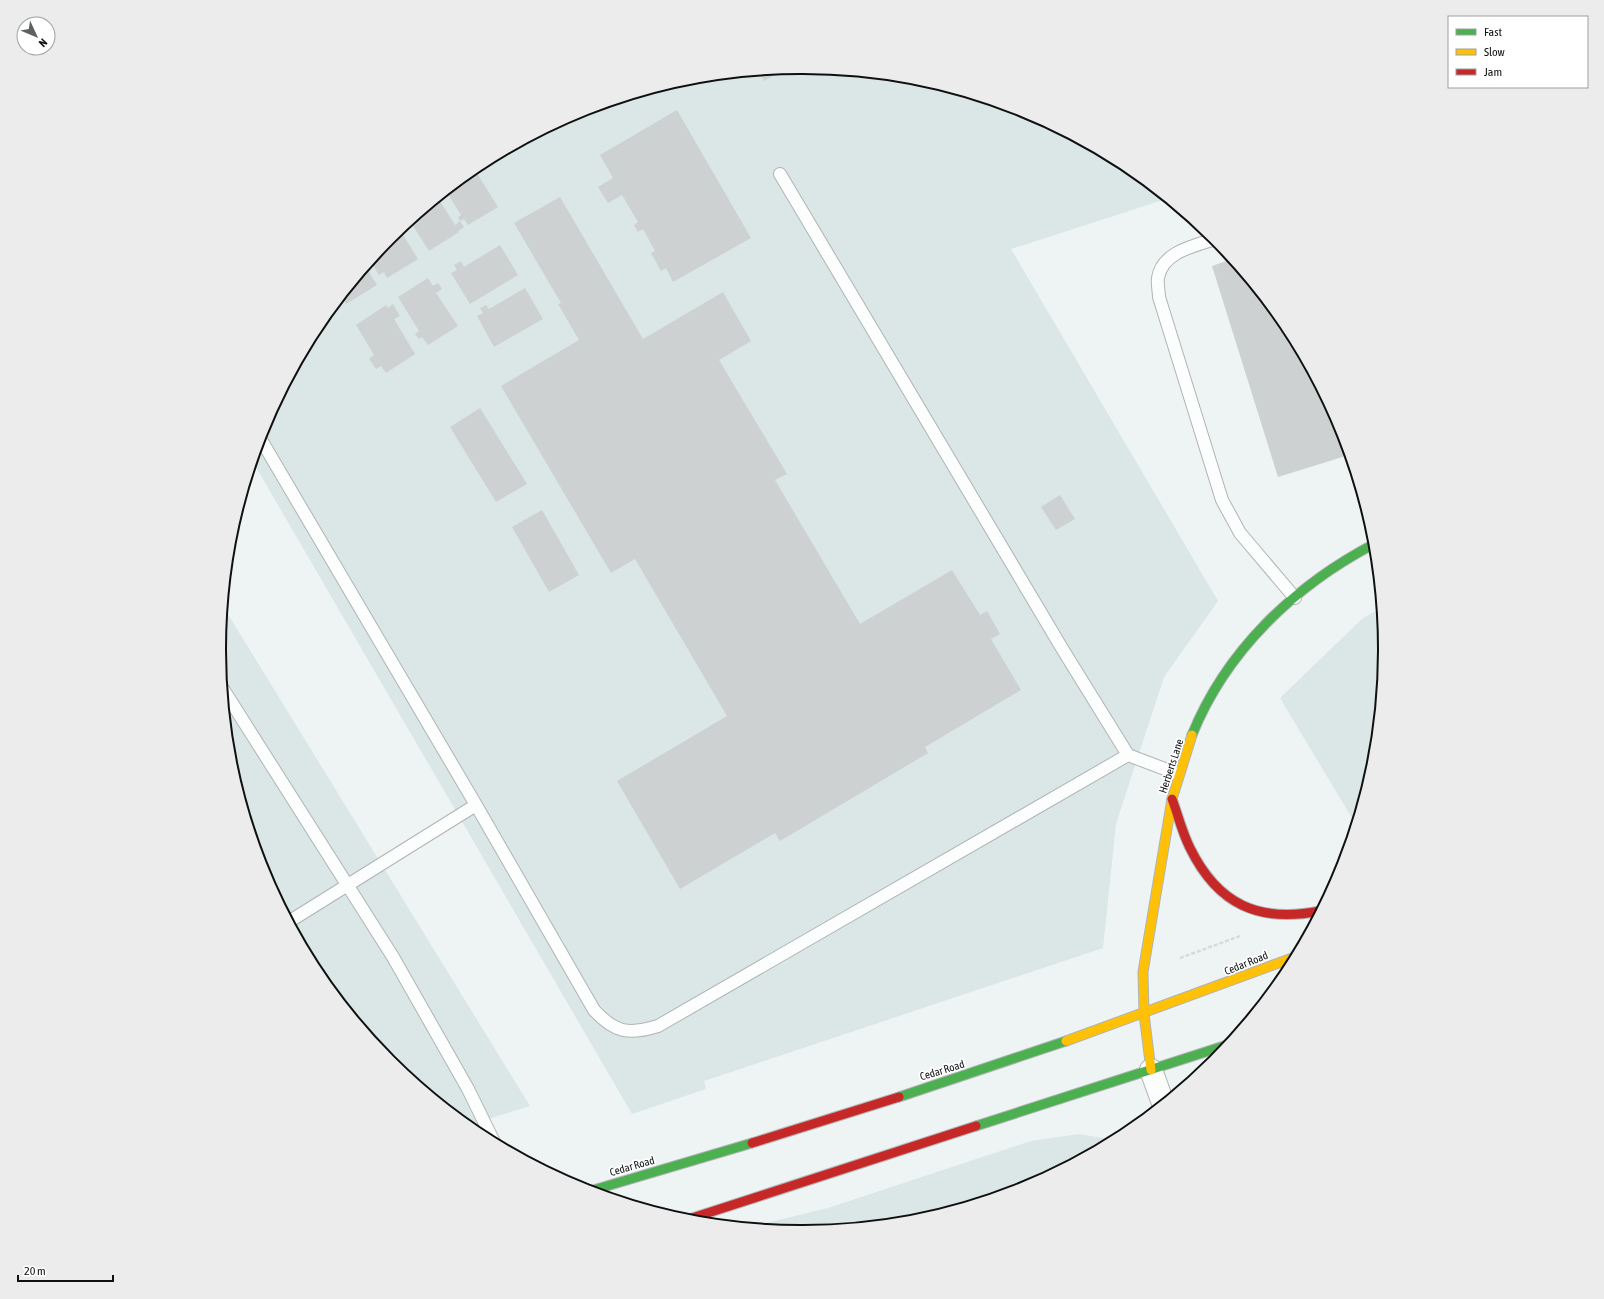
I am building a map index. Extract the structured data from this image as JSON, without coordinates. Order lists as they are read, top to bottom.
{
  "streets": {
    "main road": ["Herberts Lane", "Cedar Road"]
  },
  "crossings": [
    ["Herberts Lane", "Cedar Road"]
  ],
  "legend": ["Fast", "Slow", "Jam"],
  "scale_bar": "20 m",
  "north": "bottom right"
}
